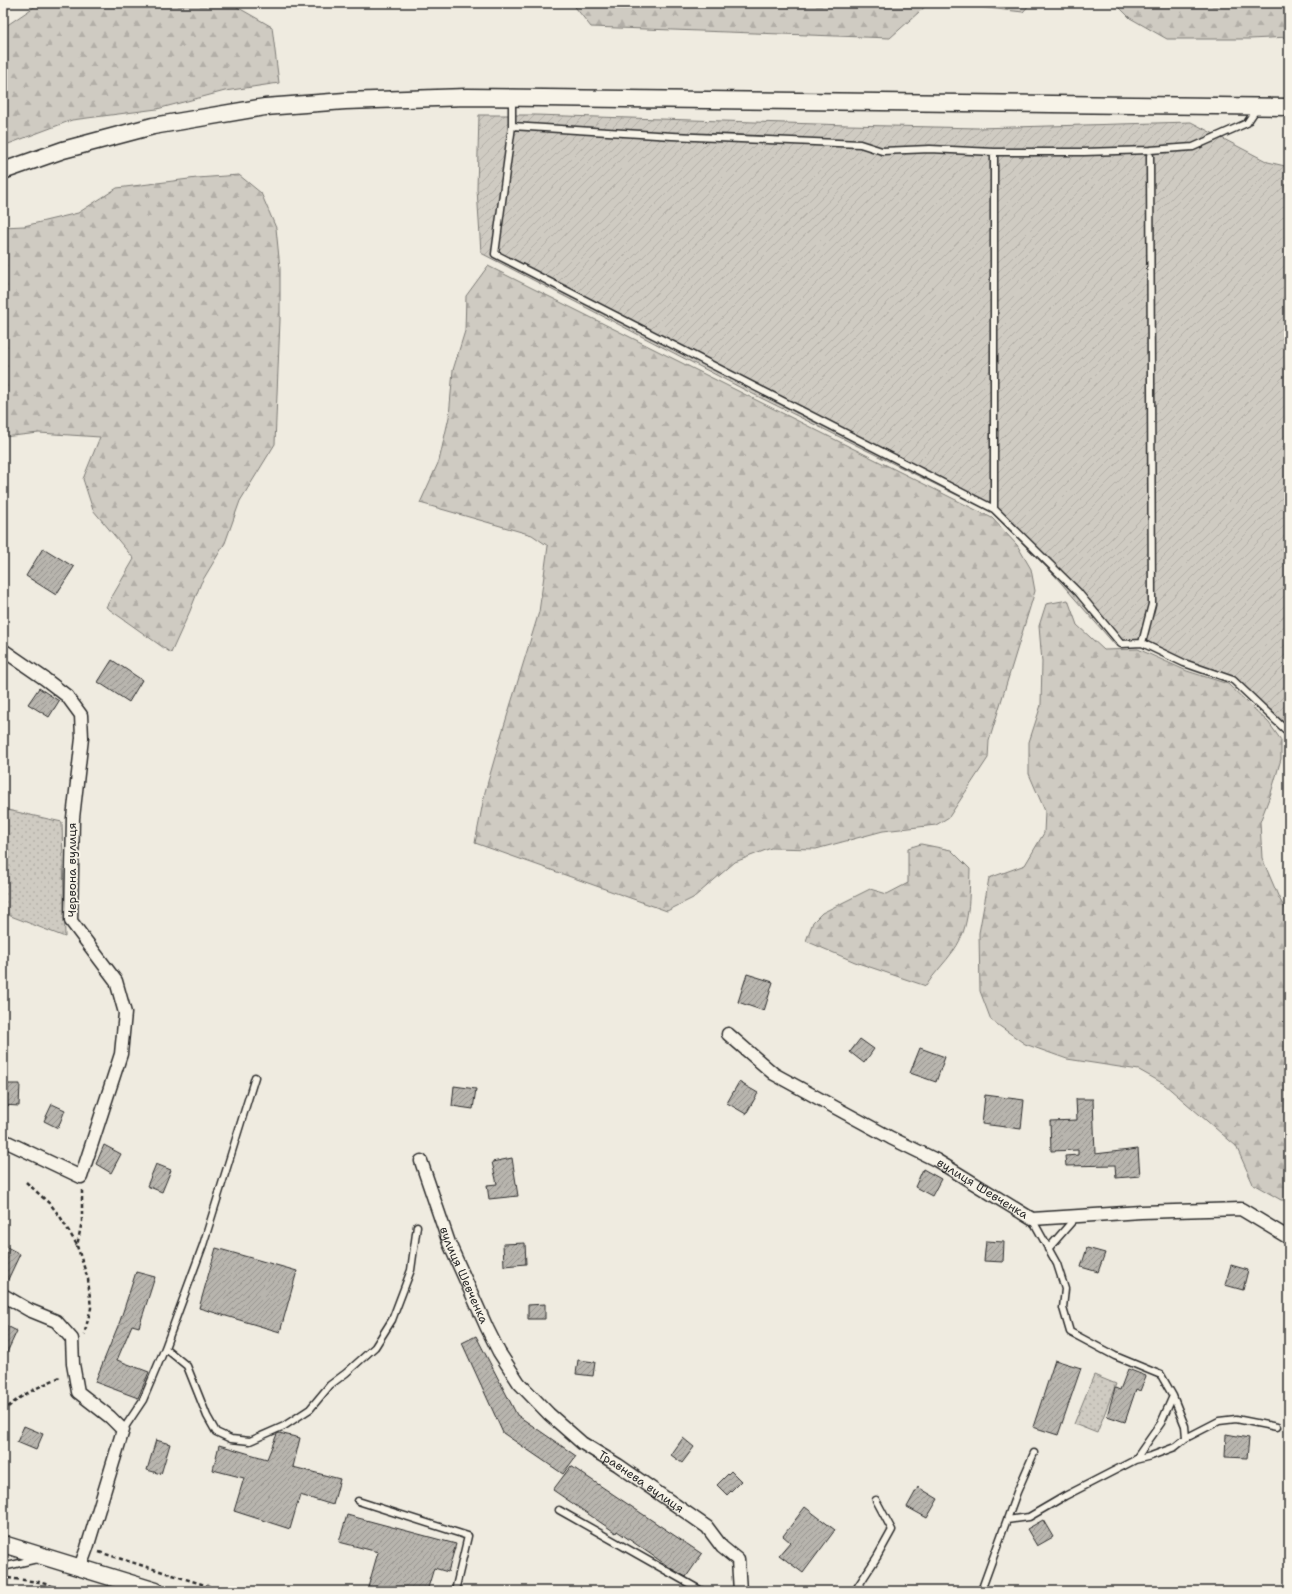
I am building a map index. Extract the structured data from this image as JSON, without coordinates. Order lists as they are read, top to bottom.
{
  "streets": {
    "street": ["Червона вулиця", "вулиця Шевченка", "Травнева вулиця"]
  },
  "crossings": [
    ["вулиця Шевченка", "Травнева вулиця"]
  ]
}
